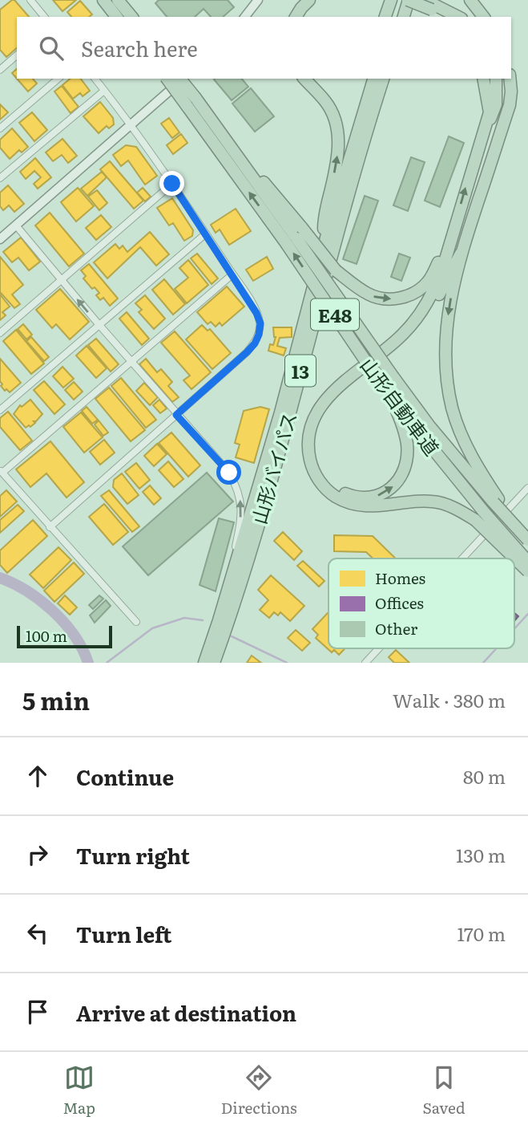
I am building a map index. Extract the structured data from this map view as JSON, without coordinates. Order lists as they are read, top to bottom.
{
  "streets": {
    "highway": [
      "E48",
      "13",
      "山形自動車道",
      "山形バイパス"
    ]
  },
  "legend": ["Homes", "Offices", "Other"],
  "scale_bar": "100 m",
  "page": {
    "search": "Search here",
    "scale": "100 m",
    "heading": ["5 min", "Walk · 380 m"],
    "list": [
      ["Continue", "80 m"],
      ["Turn right", "130 m"],
      ["Turn left", "170 m"],
      "Arrive at destination"
    ],
    "nav": ["Map", "Directions", "Saved"]
  }
}
